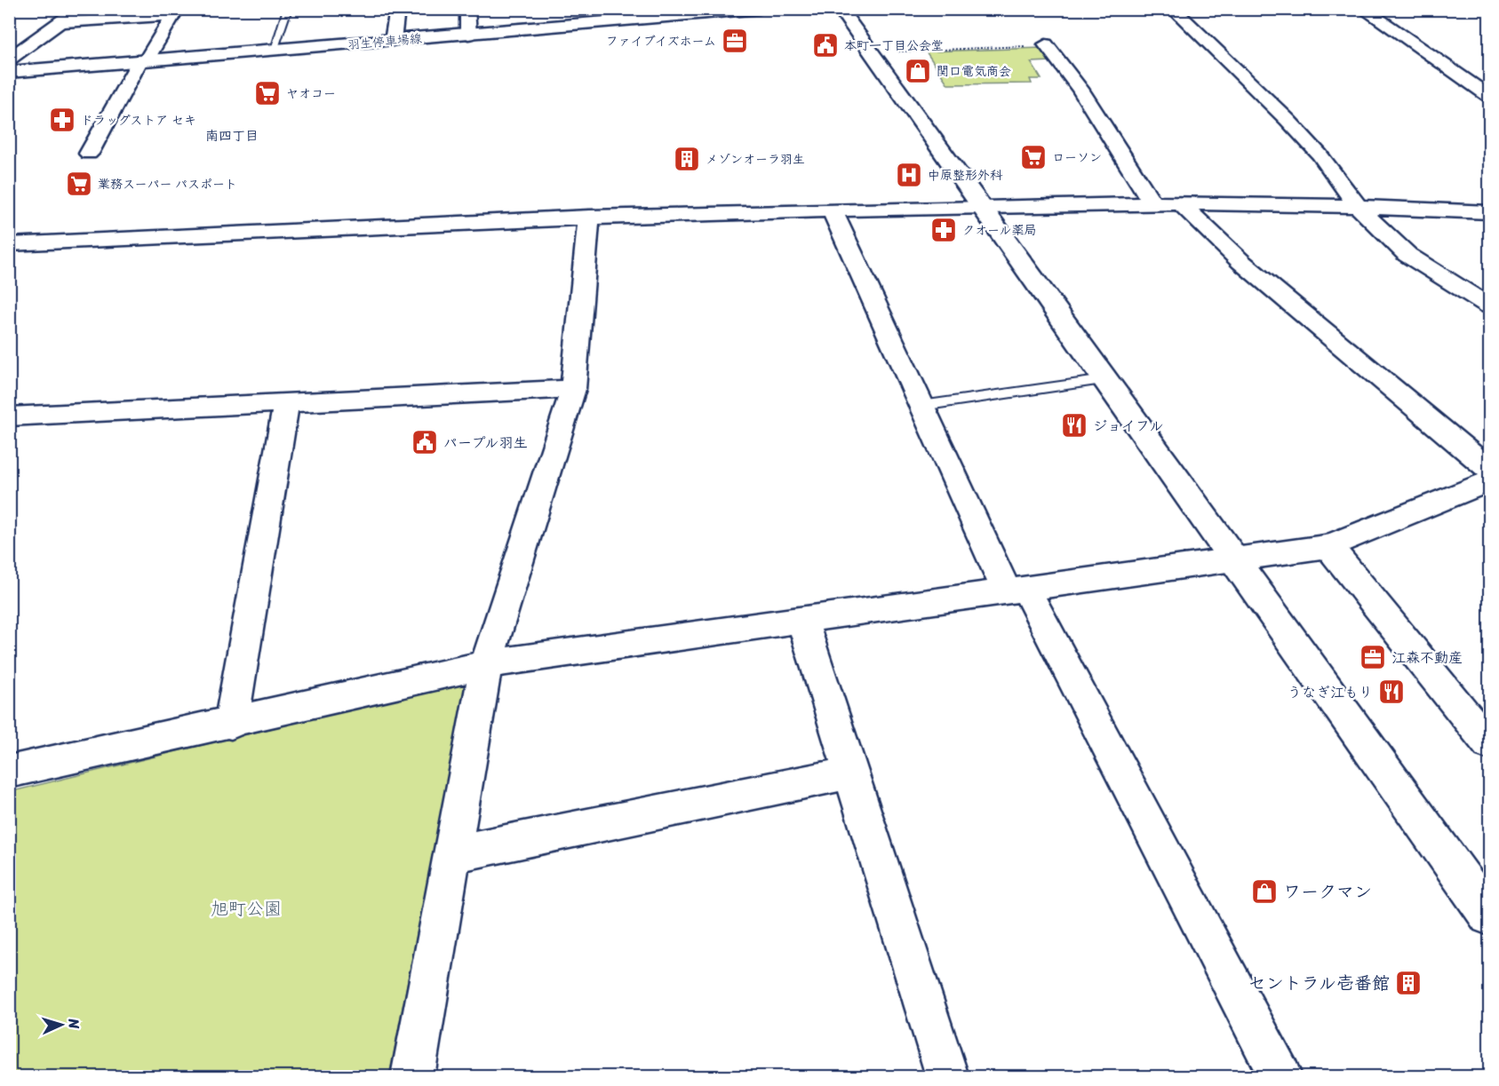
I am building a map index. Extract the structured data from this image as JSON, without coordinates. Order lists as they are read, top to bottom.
{
  "streets": {
    "street": ["羽生停車場線"]
  },
  "districts": ["南四丁目"],
  "parks": ["旭町公園"],
  "places": {
    "office": ["ファイブイズホーム", "江森不動産"],
    "public building": ["本町一丁目公会堂", "パープル羽生"],
    "shop": ["関口電気商会", "ワークマン"],
    "supermarket": ["ヤオコー", "ローソン", "業務スーパー パスポート"],
    "pharmacy": ["ドラッグストア セキ", "クオール薬局"],
    "building": ["メゾンオーラ羽生", "セントラル壱番館"],
    "hospital": ["中原整形外科"],
    "restaurant": ["ジョイフル", "うなぎ江もり"]
  },
  "north": "right"
}
